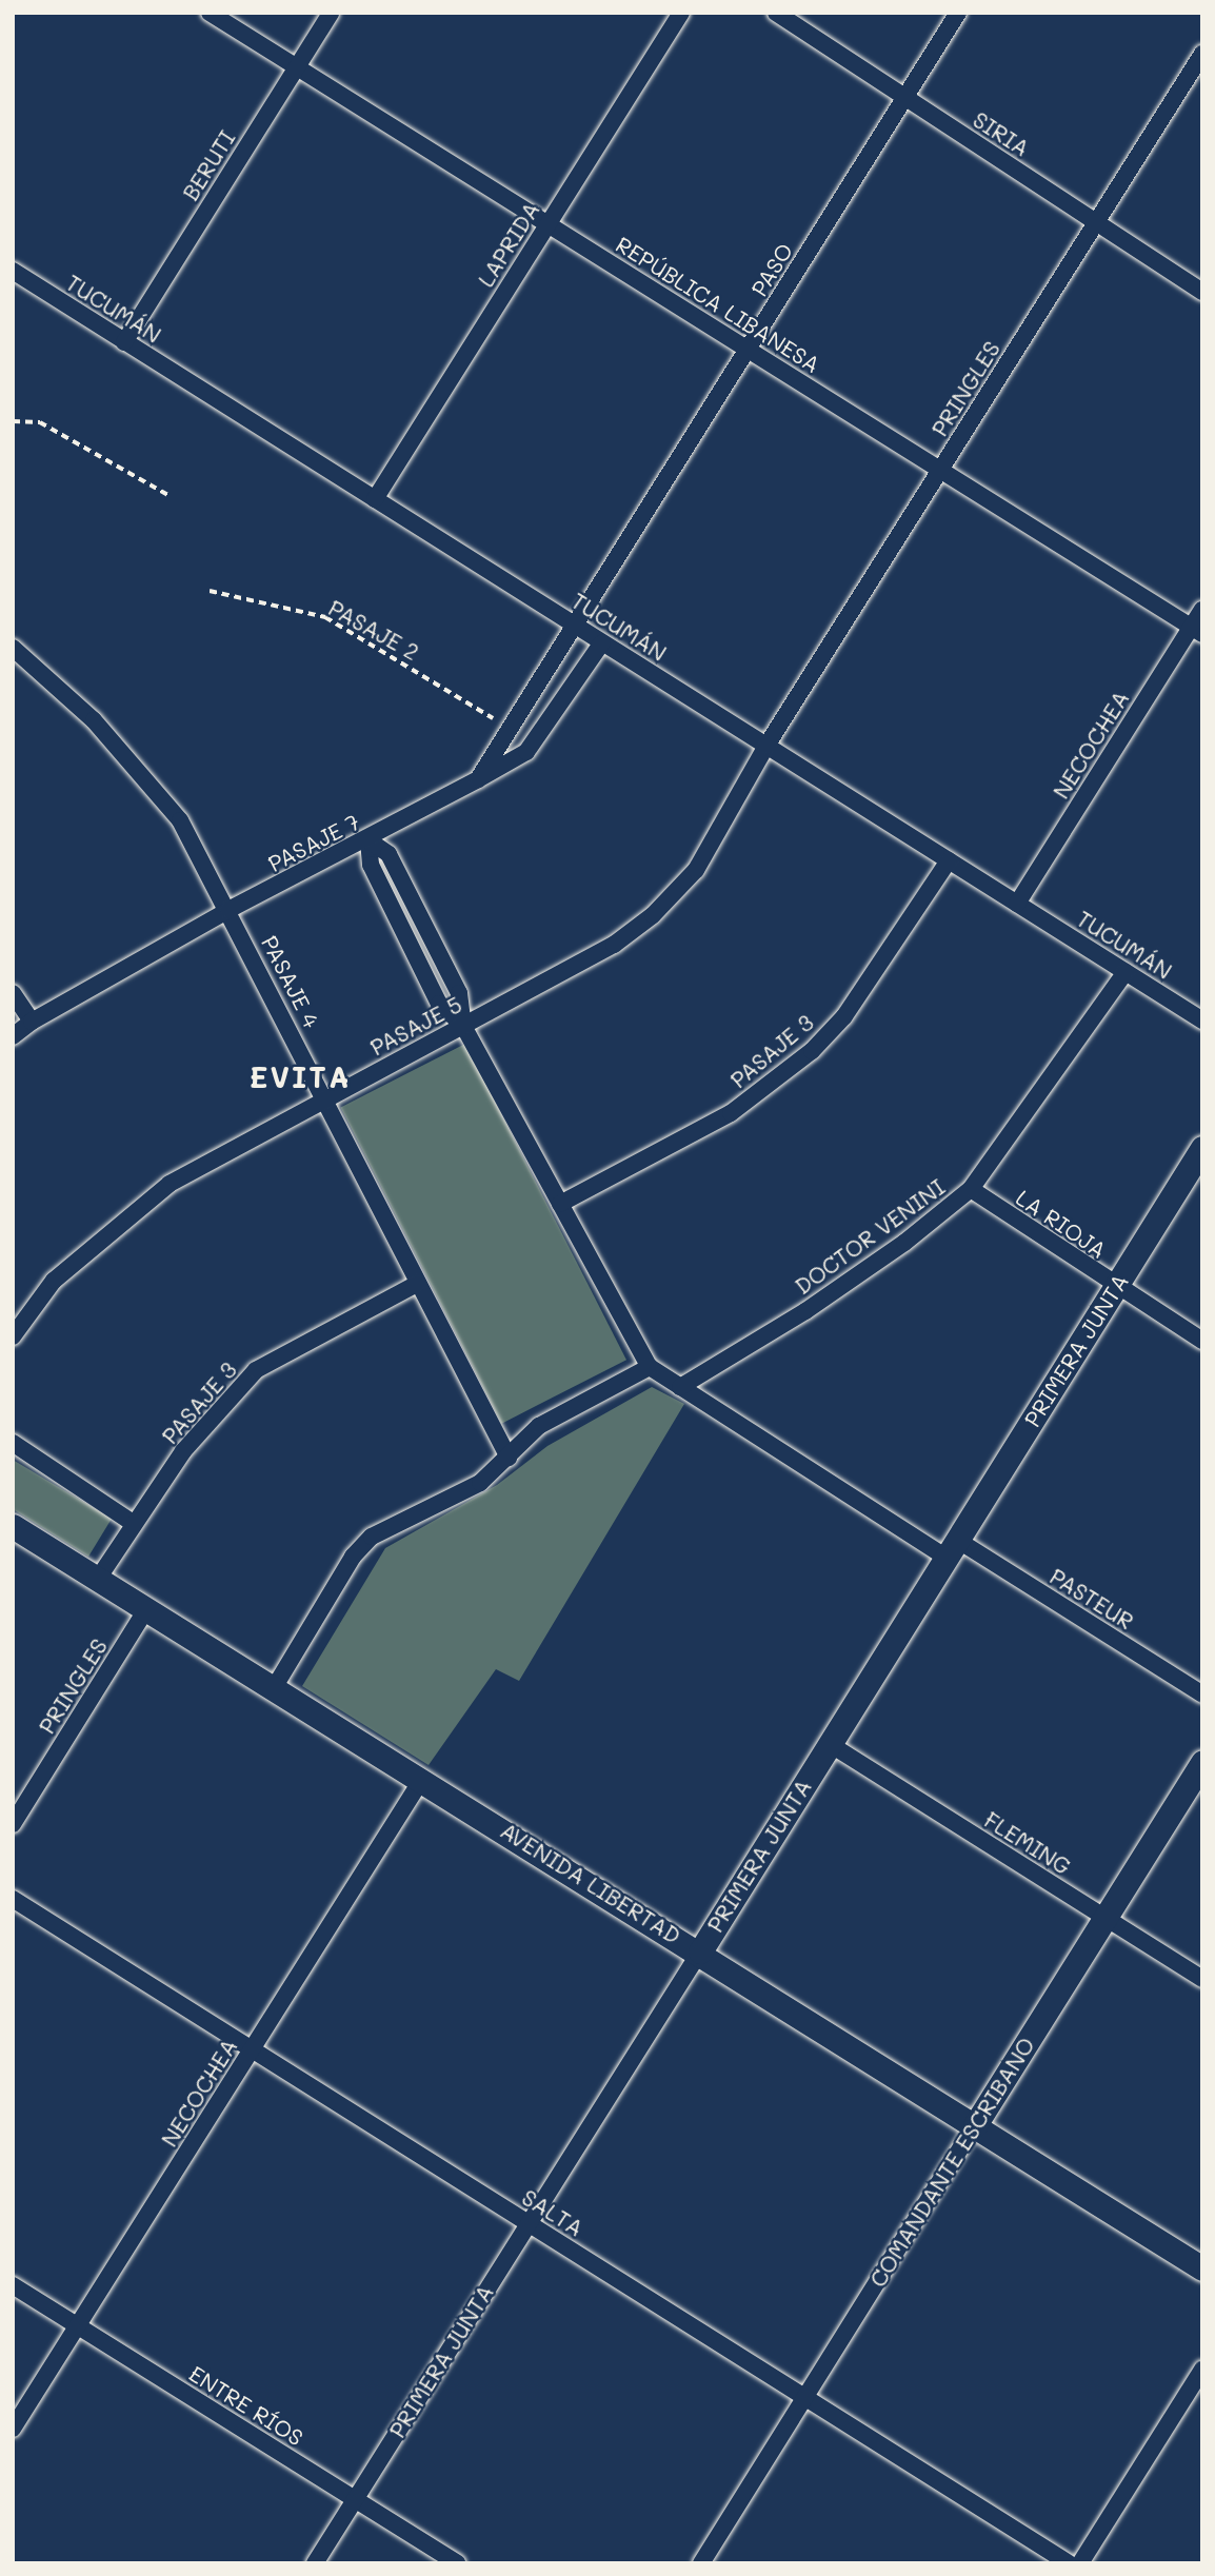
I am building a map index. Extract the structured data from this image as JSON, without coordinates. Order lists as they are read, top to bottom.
{
  "streets": {
    "main road": ["PRIMERA JUNTA", "AVENIDA LIBERTAD", "COMANDANTE ESCRIBANO"],
    "street": [
      "SIRIA",
      "BERUTI",
      "LAPRIDA",
      "PASO",
      "REPÚBLICA LIBANESA",
      "TUCUMÁN",
      "PRINGLES",
      "NECOCHEA",
      "PASAJE 7",
      "PASAJE 4",
      "PASAJE 5",
      "PASAJE 3",
      "LA RIOJA",
      "DOCTOR VENINI",
      "PASTEUR",
      "FLEMING",
      "SALTA",
      "ENTRE RÍOS"
    ],
    "path": ["PASAJE 2"]
  },
  "crossings": [
    ["SIRIA", "PASO"],
    ["SIRIA", "PRINGLES"],
    ["BERUTI", "REPÚBLICA LIBANESA"],
    ["BERUTI", "TUCUMÁN"],
    ["LAPRIDA", "REPÚBLICA LIBANESA"],
    ["LAPRIDA", "TUCUMÁN"],
    ["PASO", "REPÚBLICA LIBANESA"],
    ["PASO", "TUCUMÁN"],
    ["PASO", "PASAJE 7"],
    ["REPÚBLICA LIBANESA", "PRINGLES"],
    ["REPÚBLICA LIBANESA", "NECOCHEA"],
    ["TUCUMÁN", "PRINGLES"],
    ["TUCUMÁN", "NECOCHEA"],
    ["TUCUMÁN", "PASAJE 7"],
    ["TUCUMÁN", "PASAJE 5"],
    ["TUCUMÁN", "PASAJE 3"],
    ["TUCUMÁN", "DOCTOR VENINI"],
    ["PRINGLES", "PASAJE 5"],
    ["PRINGLES", "AVENIDA LIBERTAD"],
    ["PASAJE 2", "PASAJE 7"],
    ["NECOCHEA", "AVENIDA LIBERTAD"],
    ["NECOCHEA", "SALTA"],
    ["NECOCHEA", "ENTRE RÍOS"],
    ["PASAJE 7", "PASAJE 4"],
    ["PASAJE 4", "PASAJE 5"],
    ["PASAJE 4", "PASAJE 3"],
    ["PASAJE 3", "AVENIDA LIBERTAD"],
    ["LA RIOJA", "DOCTOR VENINI"],
    ["LA RIOJA", "PRIMERA JUNTA"],
    ["DOCTOR VENINI", "PASTEUR"],
    ["PRIMERA JUNTA", "PASTEUR"],
    ["PRIMERA JUNTA", "FLEMING"],
    ["PRIMERA JUNTA", "AVENIDA LIBERTAD"],
    ["PRIMERA JUNTA", "SALTA"],
    ["PRIMERA JUNTA", "ENTRE RÍOS"],
    ["FLEMING", "COMANDANTE ESCRIBANO"],
    ["AVENIDA LIBERTAD", "COMANDANTE ESCRIBANO"],
    ["COMANDANTE ESCRIBANO", "SALTA"]
  ],
  "districts": ["EVITA"]
}
